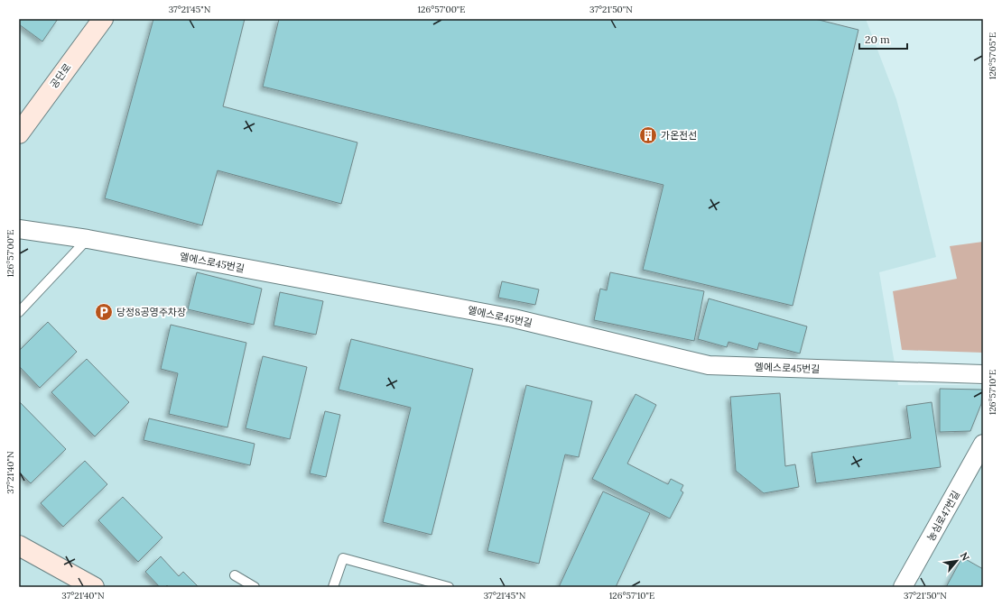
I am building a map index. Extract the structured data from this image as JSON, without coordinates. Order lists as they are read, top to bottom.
{
  "streets": {
    "street": ["공단로", "엘에스로45번길", "농심로47번길"]
  },
  "places": {
    "building": ["가온전선"],
    "parking": ["당정8공영주차장"]
  },
  "scale_bar": "20 m",
  "north": "top right",
  "coordinates": [
    "37°21'45\"N",
    "126°57'00\"E",
    "37°21'50\"N",
    "126°57'05\"E",
    "126°57'10\"E",
    "37°21'40\"N"
  ]
}
